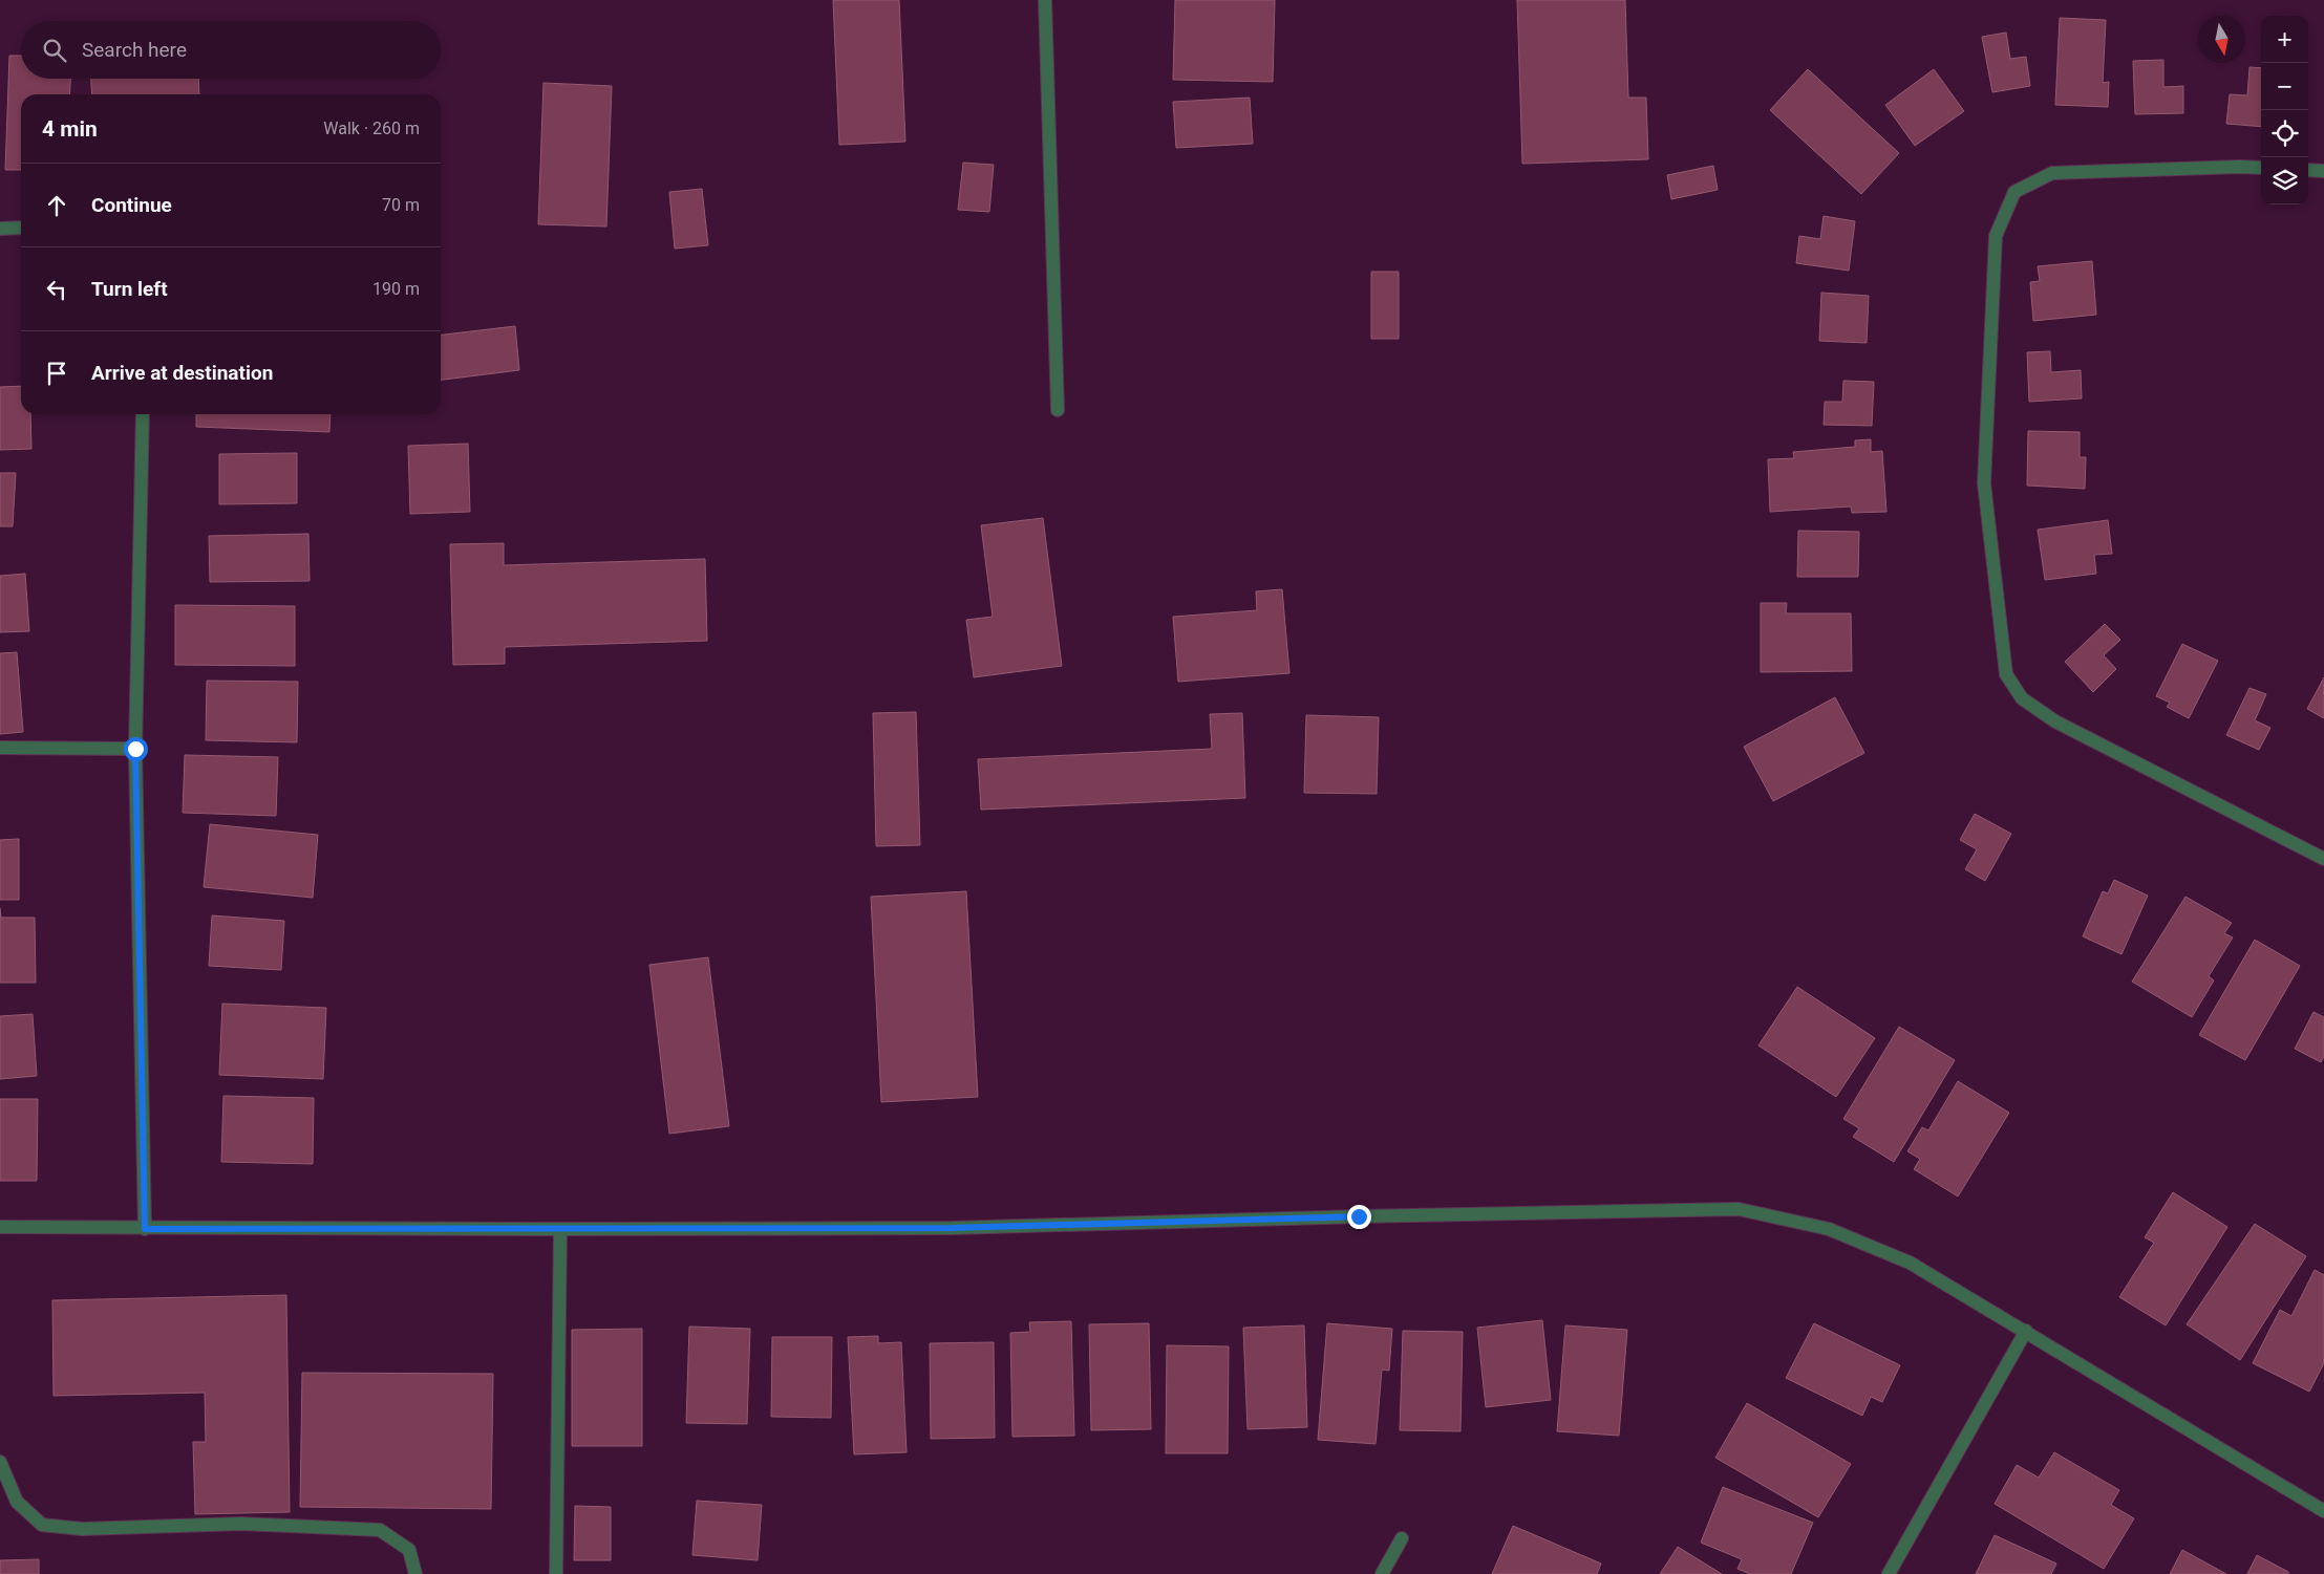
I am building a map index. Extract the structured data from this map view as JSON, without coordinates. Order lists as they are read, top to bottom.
{
  "north": "bottom",
  "page": {
    "map_buttons": ["+", "−"],
    "search": "Search here",
    "heading": ["4 min", "Walk · 260 m"],
    "list": [
      ["Continue", "70 m"],
      ["Turn left", "190 m"],
      "Arrive at destination"
    ]
  }
}
